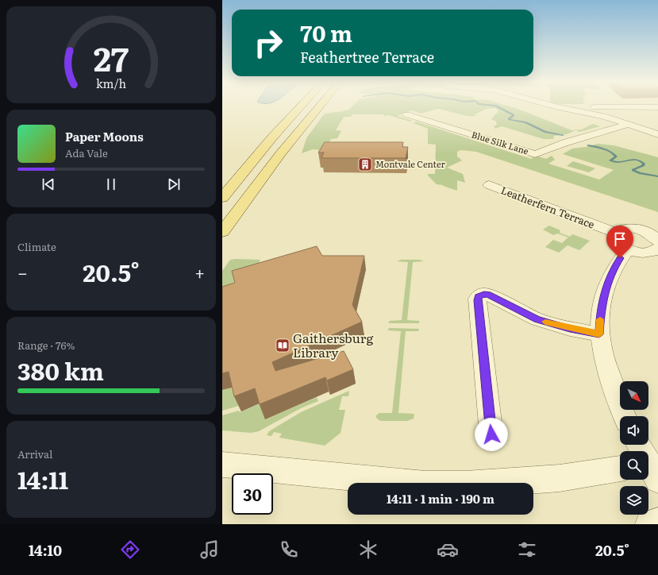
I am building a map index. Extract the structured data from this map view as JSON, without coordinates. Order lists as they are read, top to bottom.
{
  "streets": {
    "street": ["Blue Silk Lane", "Leatherfern Terrace"]
  },
  "places": {
    "building": ["Montvale Center"],
    "library": ["Gaithersburg Library"]
  },
  "north": "bottom right",
  "page": {
    "turn": ["70 m", "Feathertree Terrace"],
    "song": ["Paper Moons", "Ada Vale"],
    "tile": [
      "Climate",
      ["Range · 76%", "380 km"],
      ["Arrival", "14:11"]
    ],
    "heat": ["−", "20.5°", "+"],
    "limit": "30",
    "trip": "14:11 · 1 min · 190 m",
    "tabs": ["14:10", "20.5°"],
    "gauge": ["27", "km/h"]
  }
}
